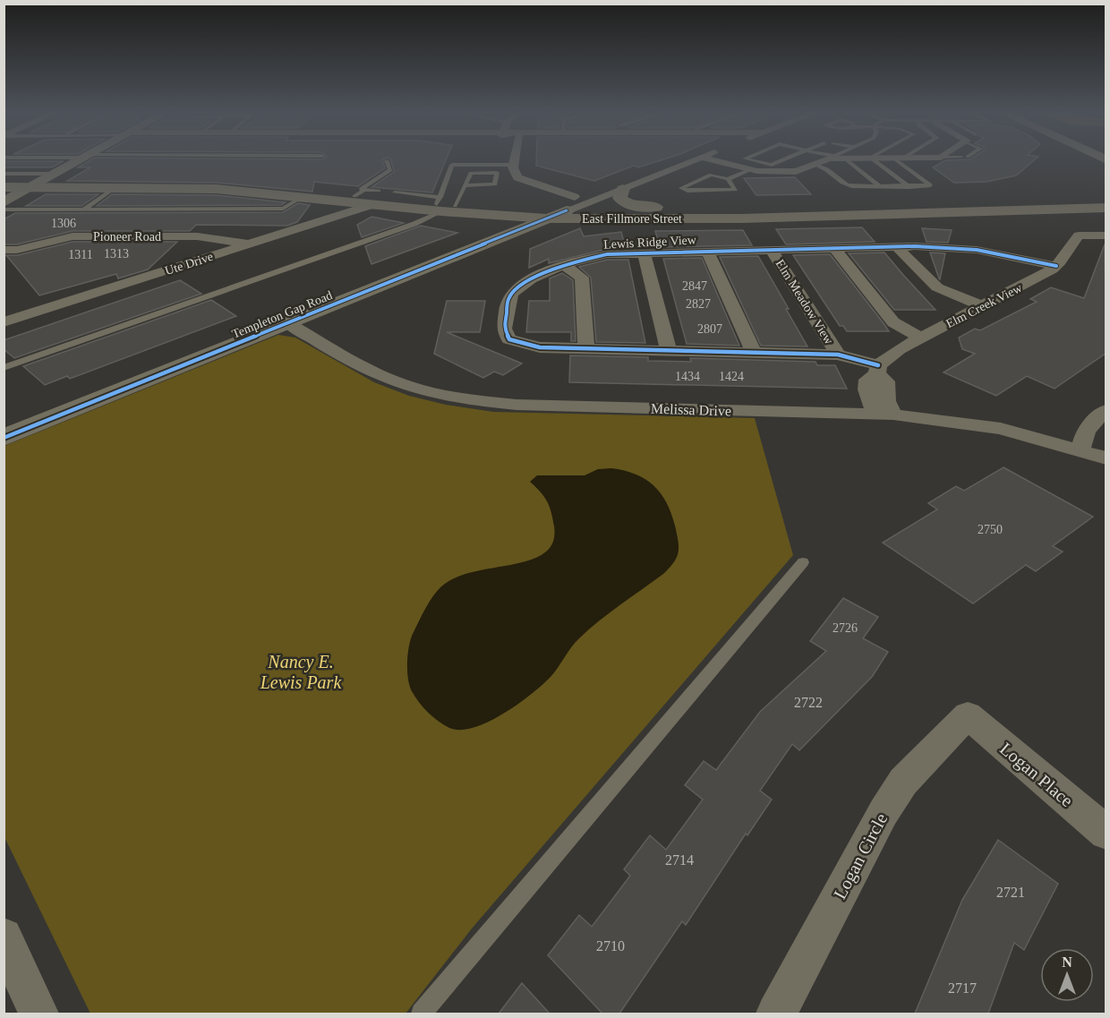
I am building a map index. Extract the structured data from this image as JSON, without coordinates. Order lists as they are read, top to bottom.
{
  "streets": {
    "main road": ["East Fillmore Street"],
    "street": [
      "Pioneer Road",
      "Lewis Ridge View",
      "Ute Drive",
      "Elm Meadow View",
      "Elm Creek View",
      "Templeton Gap Road",
      "Melissa Drive",
      "Logan Place",
      "Logan Circle"
    ]
  },
  "crossings": [
    ["East Fillmore Street", "Ute Drive"],
    ["East Fillmore Street", "Templeton Gap Road"],
    ["Pioneer Road", "Ute Drive"],
    ["Lewis Ridge View", "Elm Meadow View"],
    ["Lewis Ridge View", "Elm Creek View"],
    ["Templeton Gap Road", "Melissa Drive"],
    ["Logan Place", "Logan Circle"]
  ],
  "parks": ["Nancy E. Lewis Park"],
  "house_numbers": [
    "1306",
    "1313",
    "1311",
    "2847",
    "2827",
    "2807",
    "1434",
    "1424",
    "2750",
    "2726",
    "2722",
    "2714",
    "2721",
    "2710",
    "2717"
  ],
  "north": "top"
}
